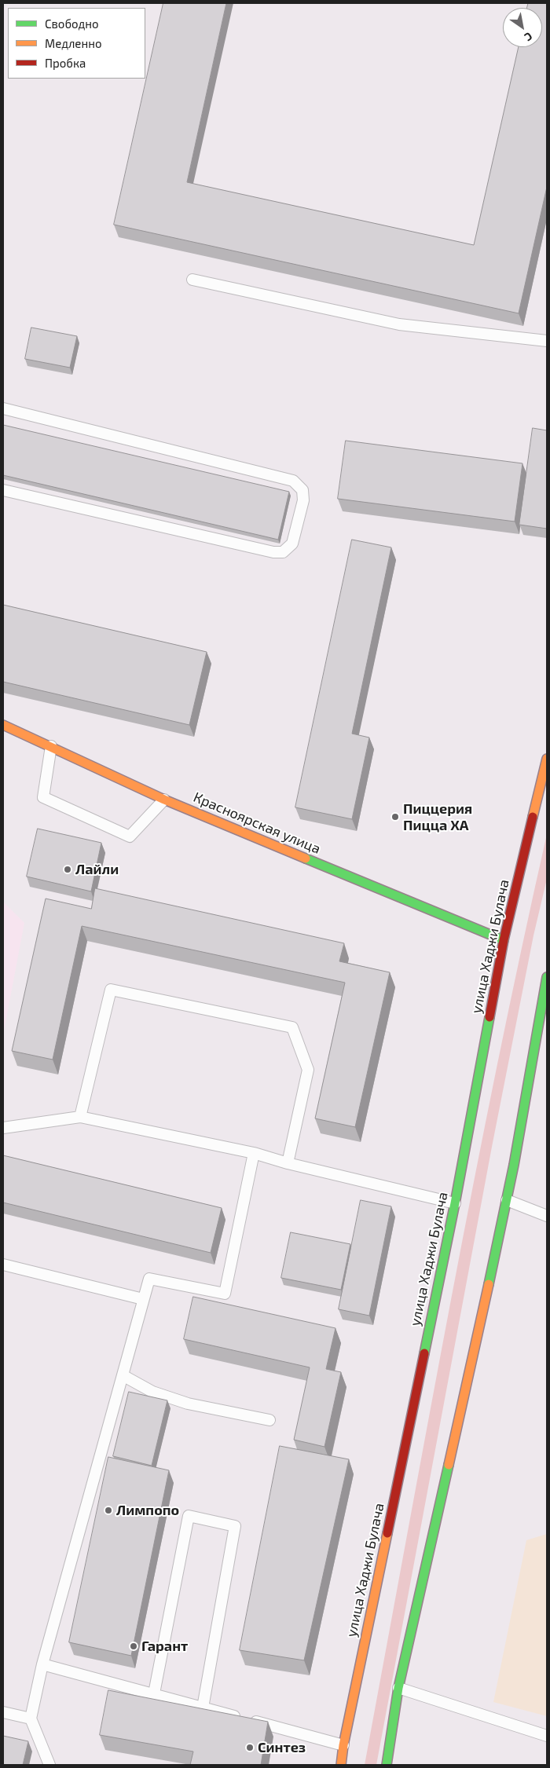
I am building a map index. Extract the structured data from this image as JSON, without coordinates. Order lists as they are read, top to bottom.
{
  "streets": {
    "main road": ["Красноярская улица", "улица Хаджи Булача"]
  },
  "crossings": [
    ["Красноярская улица", "улица Хаджи Булача"]
  ],
  "places": [
    "Пиццерия Пицца ХА",
    "Лайли",
    "Лимпопо",
    "Гарант",
    "Синтез"
  ],
  "legend": ["Свободно", "Медленно", "Пробка"],
  "north": "bottom right"
}
